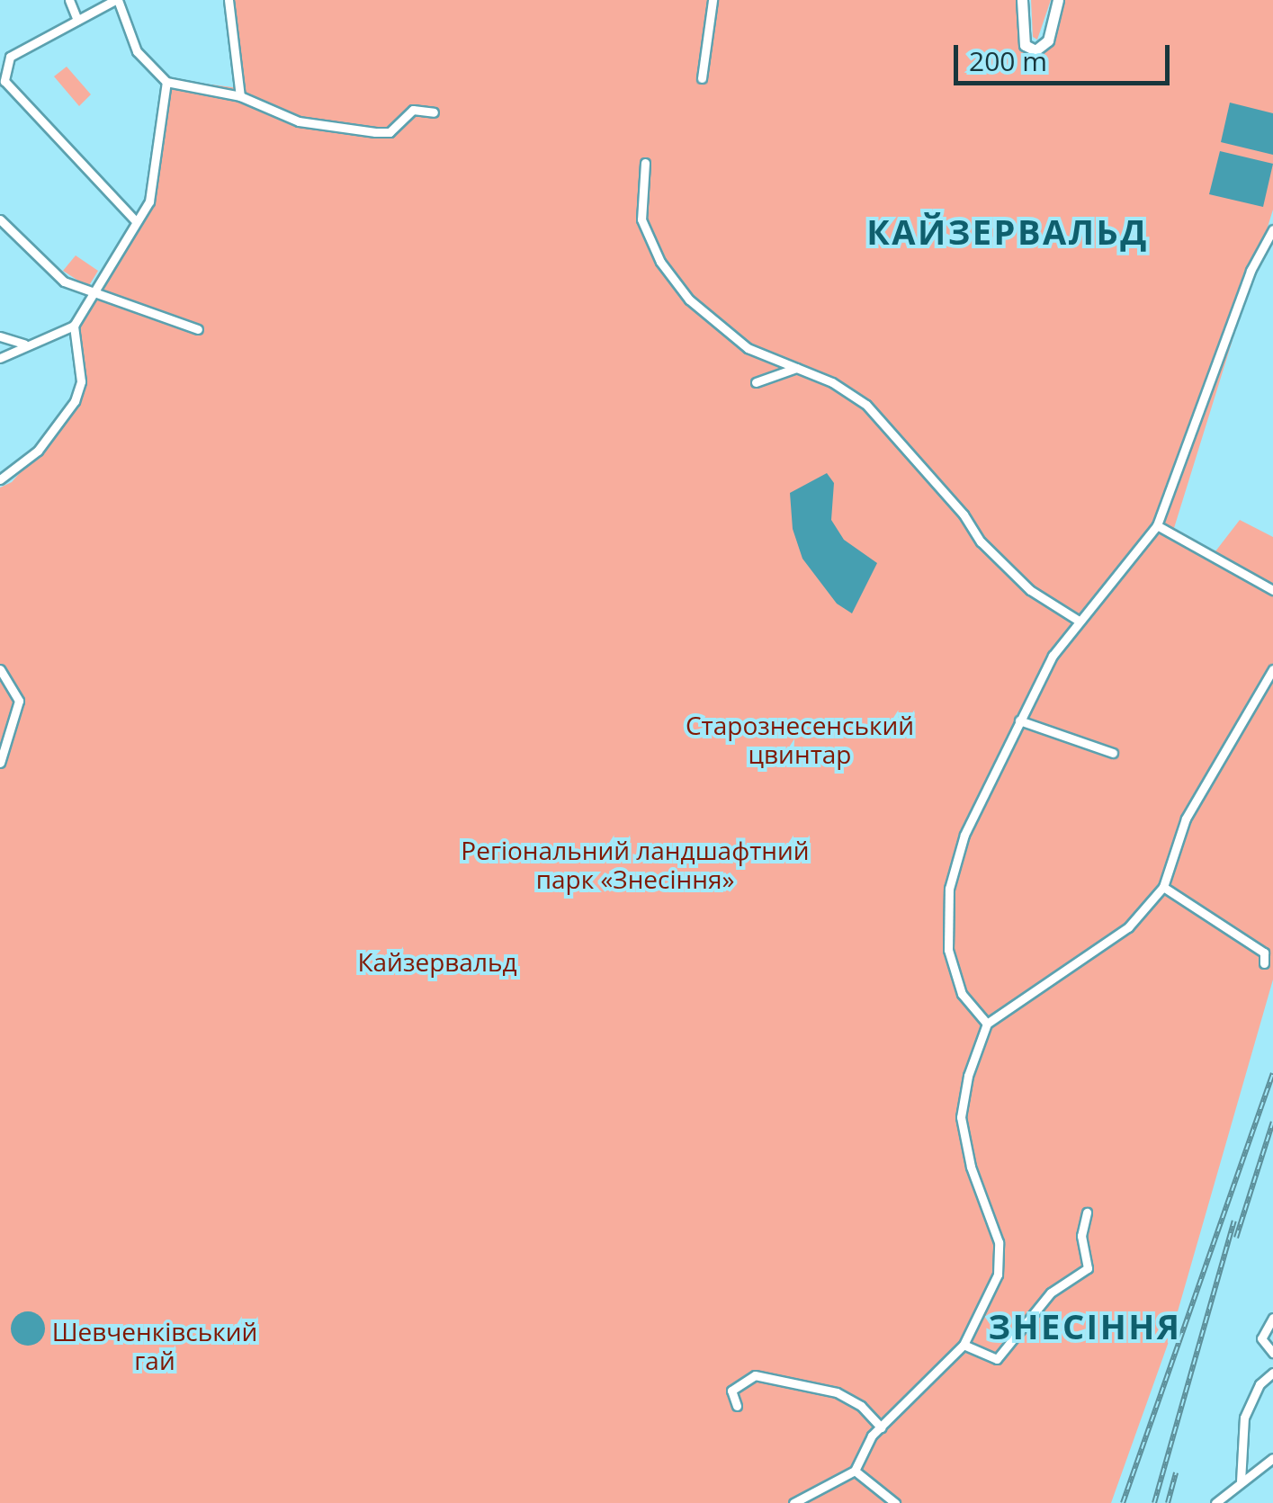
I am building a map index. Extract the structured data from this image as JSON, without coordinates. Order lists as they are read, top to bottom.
{
  "districts": ["КАЙЗЕРВАЛЬД", "ЗНЕСІННЯ"],
  "parks": [
    "Старознесенський цвинтар",
    "Регіональний ландшафтний парк «Знесіння»",
    "Кайзервальд",
    "Шевченківський гай"
  ],
  "scale_bar": "200 m"
}
